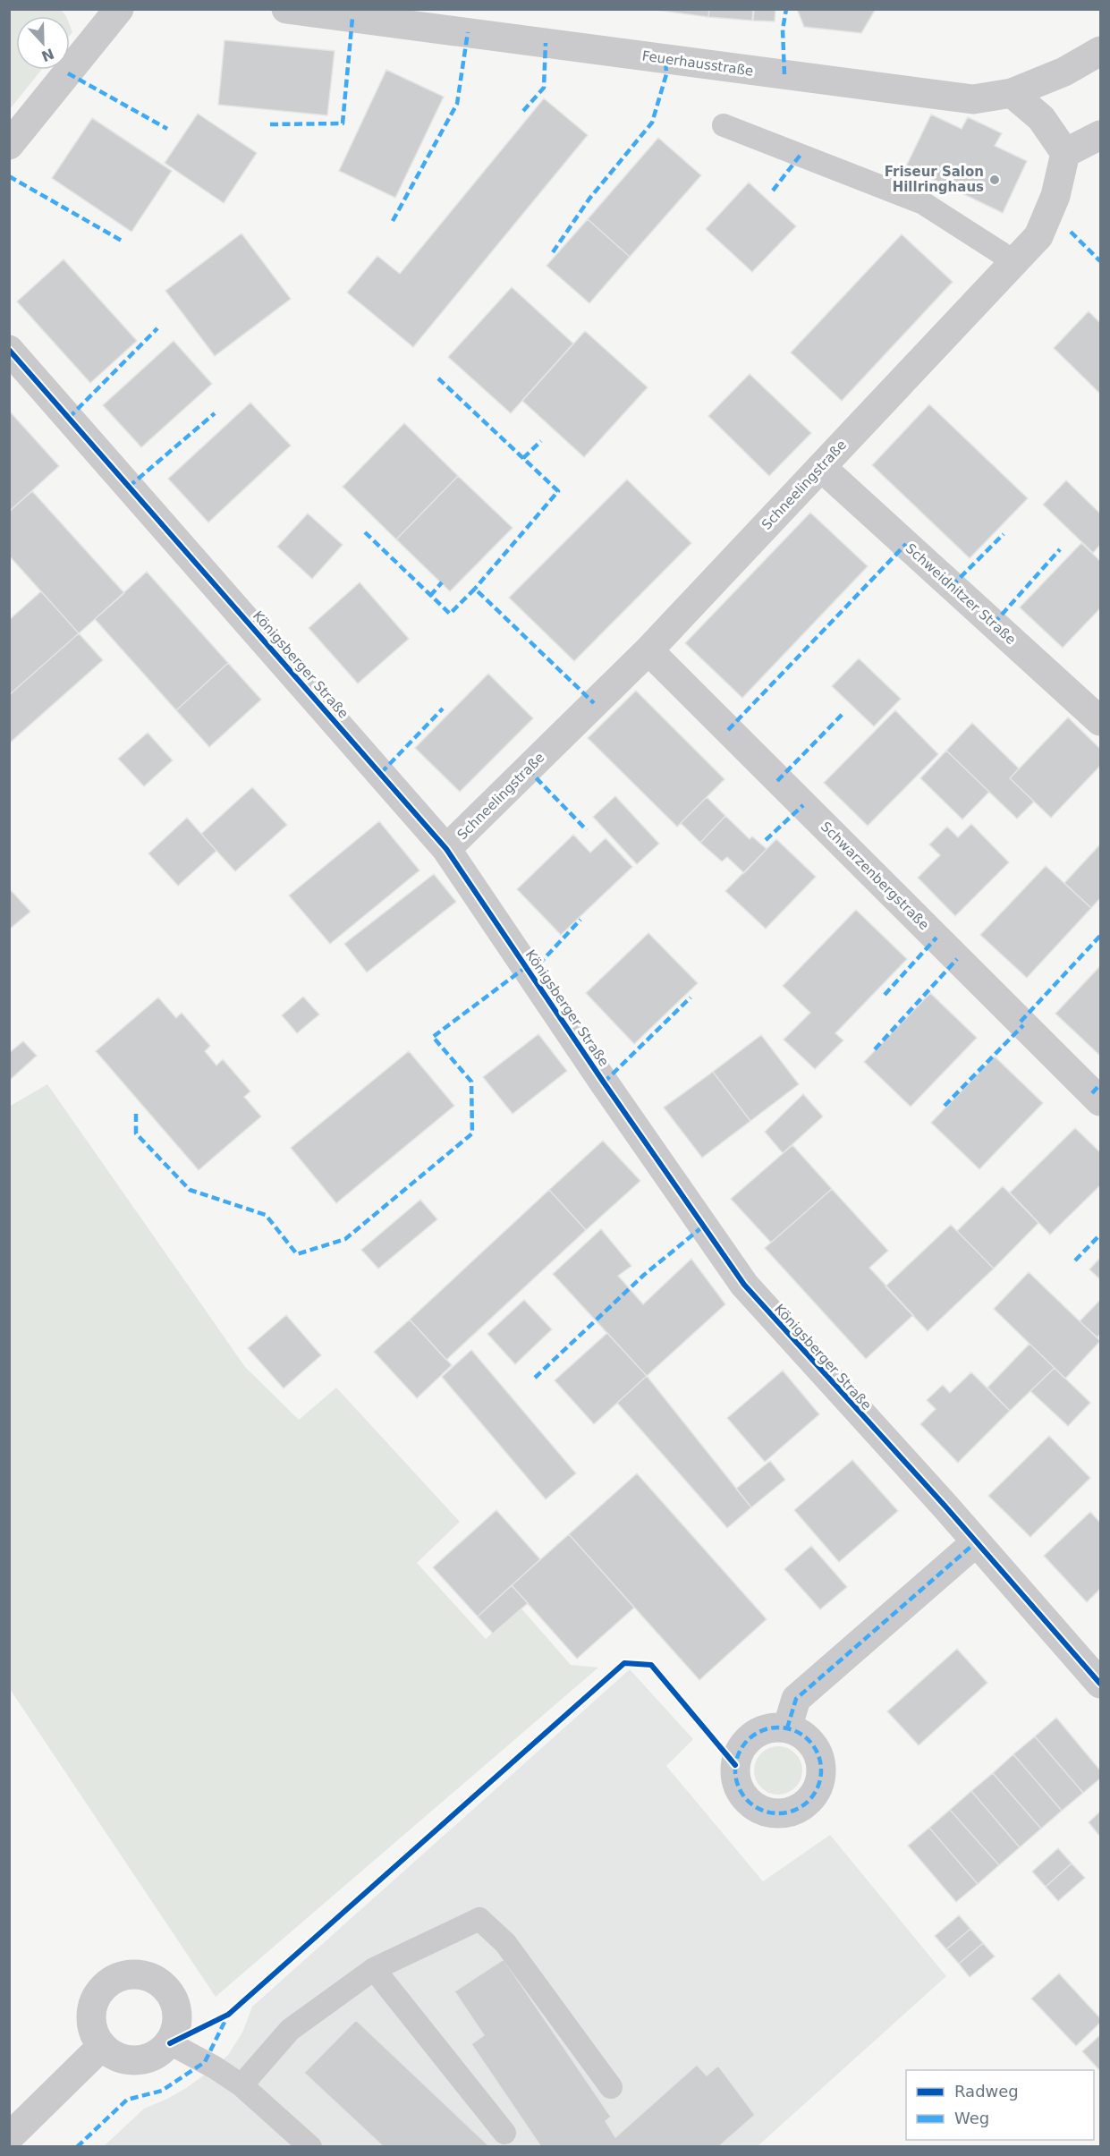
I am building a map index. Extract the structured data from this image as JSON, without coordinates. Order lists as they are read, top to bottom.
{
  "streets": {
    "street": [
      "Feuerhausstraße",
      "Schneelingstraße",
      "Schweidnitzer Straße",
      "Königsberger Straße",
      "Schwarzenbergstraße"
    ]
  },
  "crossings": [
    ["Schneelingstraße", "Schweidnitzer Straße"],
    ["Schneelingstraße", "Königsberger Straße"],
    ["Schneelingstraße", "Schwarzenbergstraße"]
  ],
  "places": ["Friseur Salon Hillringhaus"],
  "legend": ["Radweg", "Weg"],
  "north": "bottom"
}
